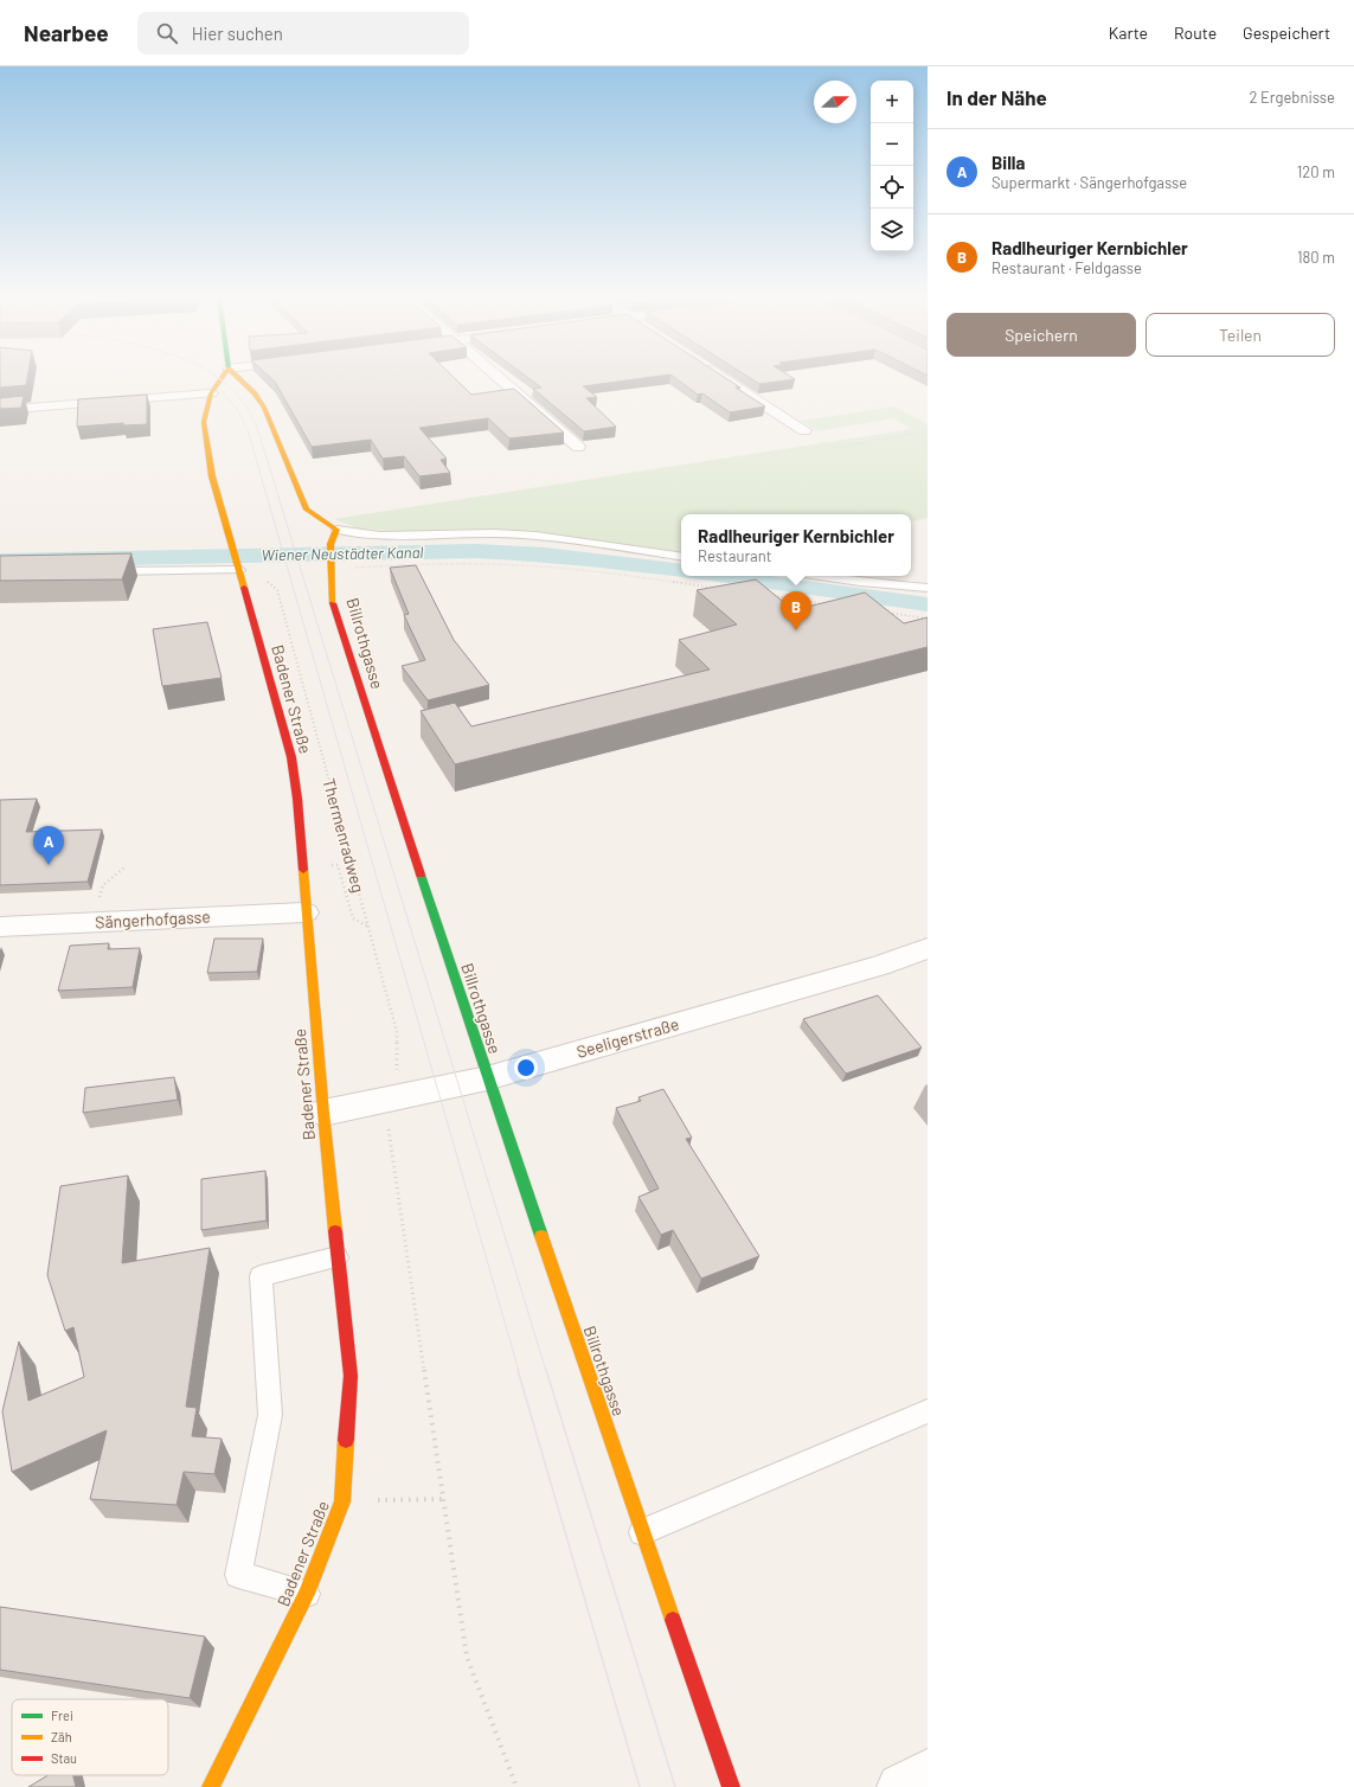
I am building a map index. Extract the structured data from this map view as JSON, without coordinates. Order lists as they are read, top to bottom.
{
  "streets": {
    "street": [
      "Billrothgasse",
      "Badener Straße",
      "Sängerhofgasse",
      "Seeligerstraße"
    ],
    "path": ["Thermenradweg"]
  },
  "crossings": [
    ["Billrothgasse", "Seeligerstraße"],
    ["Badener Straße", "Thermenradweg"],
    ["Badener Straße", "Sängerhofgasse"],
    ["Badener Straße", "Seeligerstraße"],
    ["Thermenradweg", "Seeligerstraße"]
  ],
  "water": ["Wiener Neustädter Kanal"],
  "legend": ["Frei", "Zäh", "Stau"],
  "north": "right",
  "page": {
    "header": "Nearbee",
    "search": "Hier suchen",
    "nav": ["Karte", "Route", "Gespeichert"],
    "heading": ["In der Nähe", "2 Ergebnisse"],
    "map_buttons": ["+", "−"],
    "list": [
      {
        "mark": "A",
        "name": "Billa",
        "note": "Supermarkt · Sängerhofgasse",
        "value": "120 m"
      },
      {
        "mark": "B",
        "name": "Radlheuriger Kernbichler",
        "note": "Restaurant · Feldgasse",
        "value": "180 m"
      }
    ],
    "buttons": ["Speichern", "Teilen"],
    "popup": ["Radlheuriger Kernbichler", "Restaurant"],
    "pins": ["B", "A"]
  }
}
